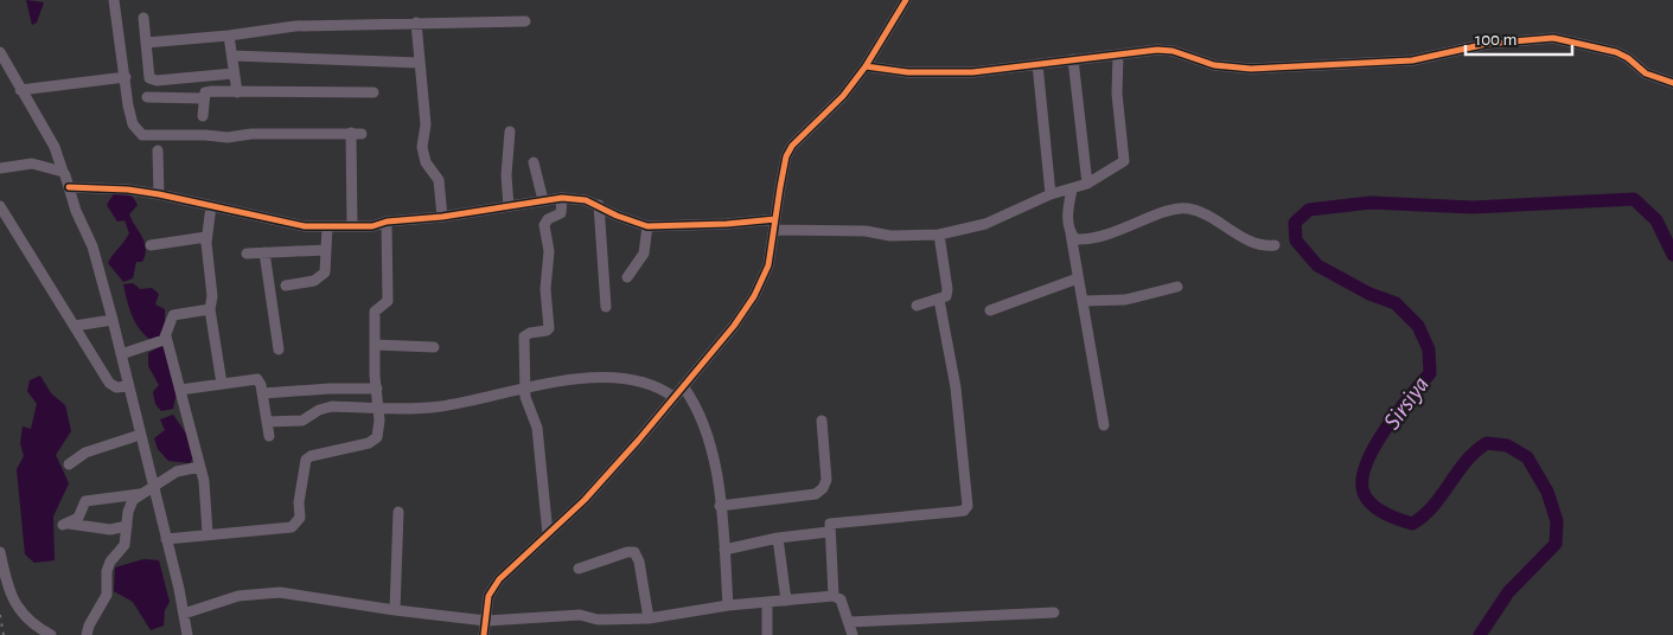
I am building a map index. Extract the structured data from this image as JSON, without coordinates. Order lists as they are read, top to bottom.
{
  "water": ["Sirsiya"],
  "scale_bar": "100 m"
}
